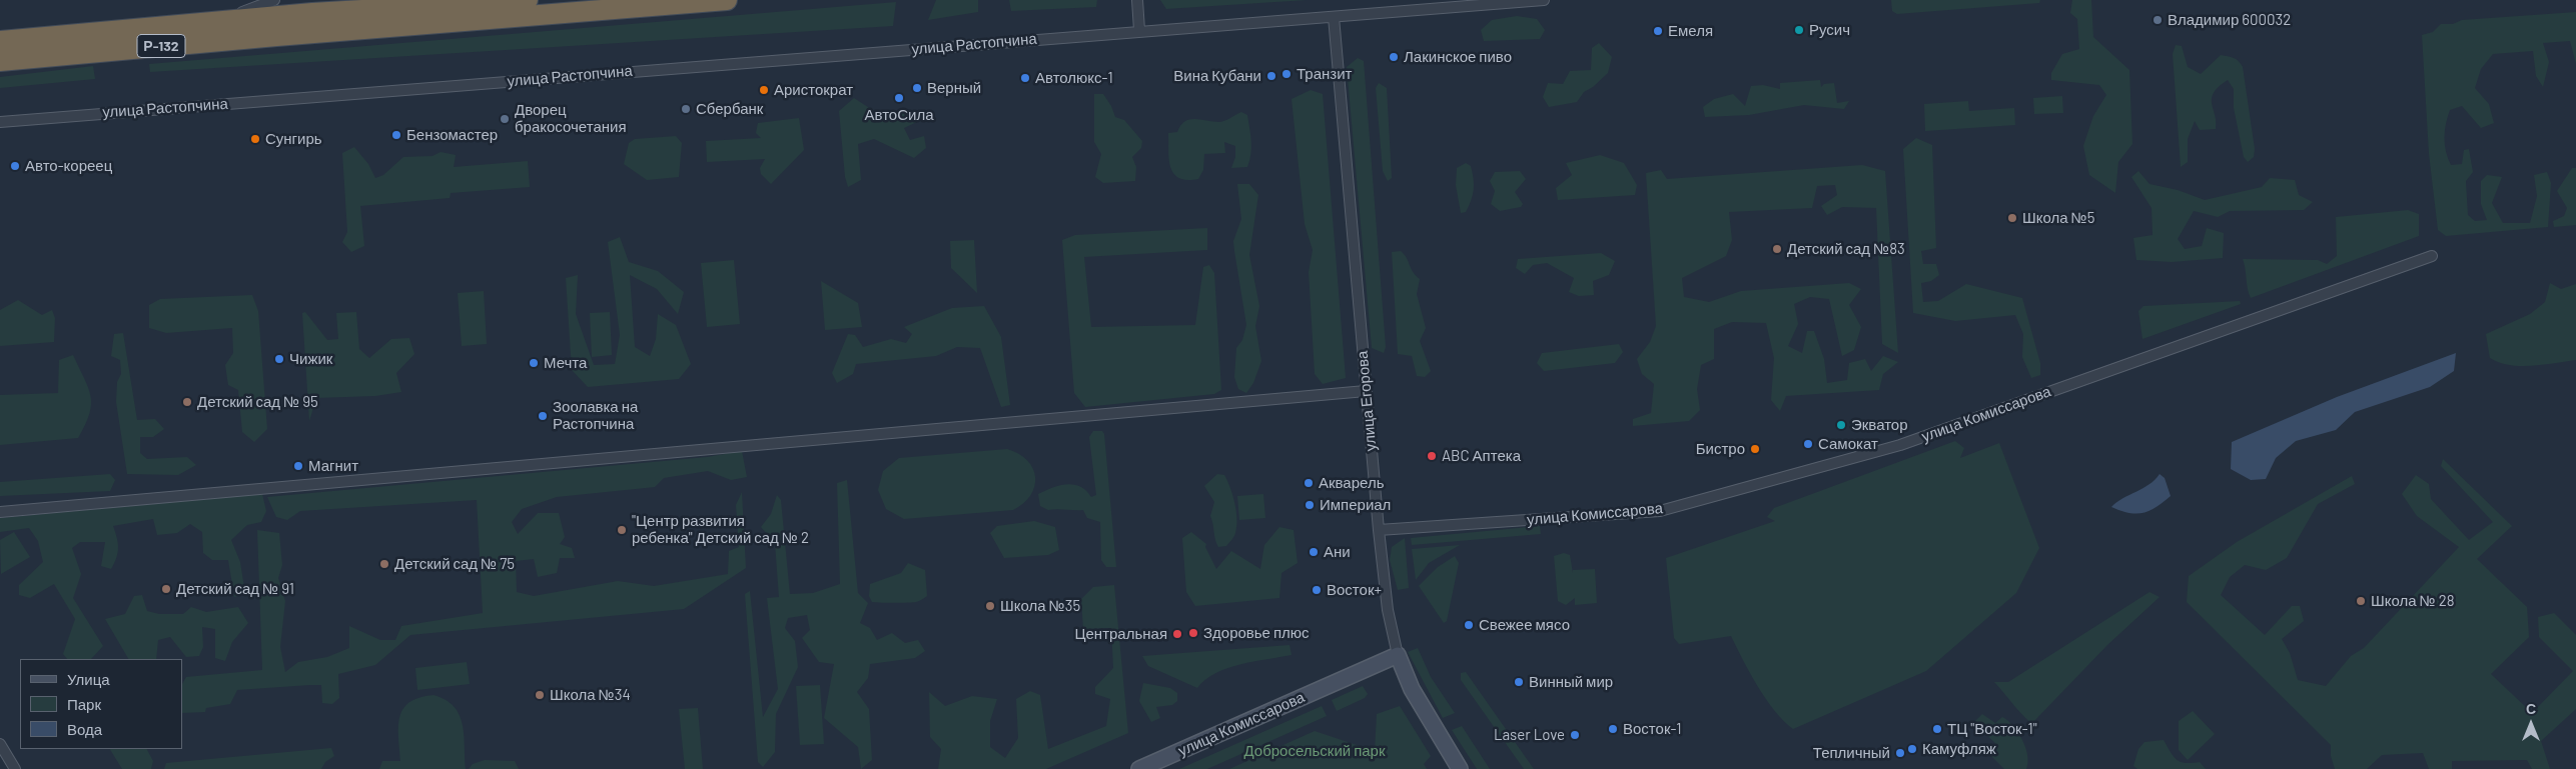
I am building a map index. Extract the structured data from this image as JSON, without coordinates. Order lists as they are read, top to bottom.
{
  "streets": {
    "highway": ["Р-132"],
    "main road": ["улица Егорова", "улица Комиссарова"],
    "street": ["улица Растопчина"]
  },
  "crossings": [
    ["улица Растопчина", "улица Егорова"],
    ["улица Егорова", "улица Комиссарова"]
  ],
  "parks": ["Добросельский парк"],
  "places": [
    "Владимир 600032",
    "Русич",
    "Емеля",
    "Лакинское пиво",
    "Транзит",
    "Вина Кубани",
    "Автолюкс-1",
    "Верный",
    "Аристократ",
    "АвтоСила",
    "Сбербанк",
    "Дворец бракосочетания",
    "Бензомастер",
    "Сунгирь",
    "Авто-кореец",
    "Школа №5",
    "Детский сад №83",
    "Чижик",
    "Мечта",
    "Детский сад № 95",
    "Зоолавка на Растопчина",
    "Экватор",
    "Самокат",
    "Бистро",
    "ABC Аптека",
    "Магнит",
    "Акварель",
    "Империал",
    "\"Центр развития ребенка\" Детский сад № 2",
    "Ани",
    "Детский сад № 75",
    "Детский сад № 91",
    "Восток+",
    "Школа № 28",
    "Школа №35",
    "Свежее мясо",
    "Здоровье плюс",
    "Центральная",
    "Винный мир",
    "Школа №34",
    "Восток-1",
    "ТЦ \"Восток-1\"",
    "Laser Love",
    "Камуфляж",
    "Тепличный"
  ],
  "legend": ["Улица", "Парк", "Вода"],
  "north": "top"
}
